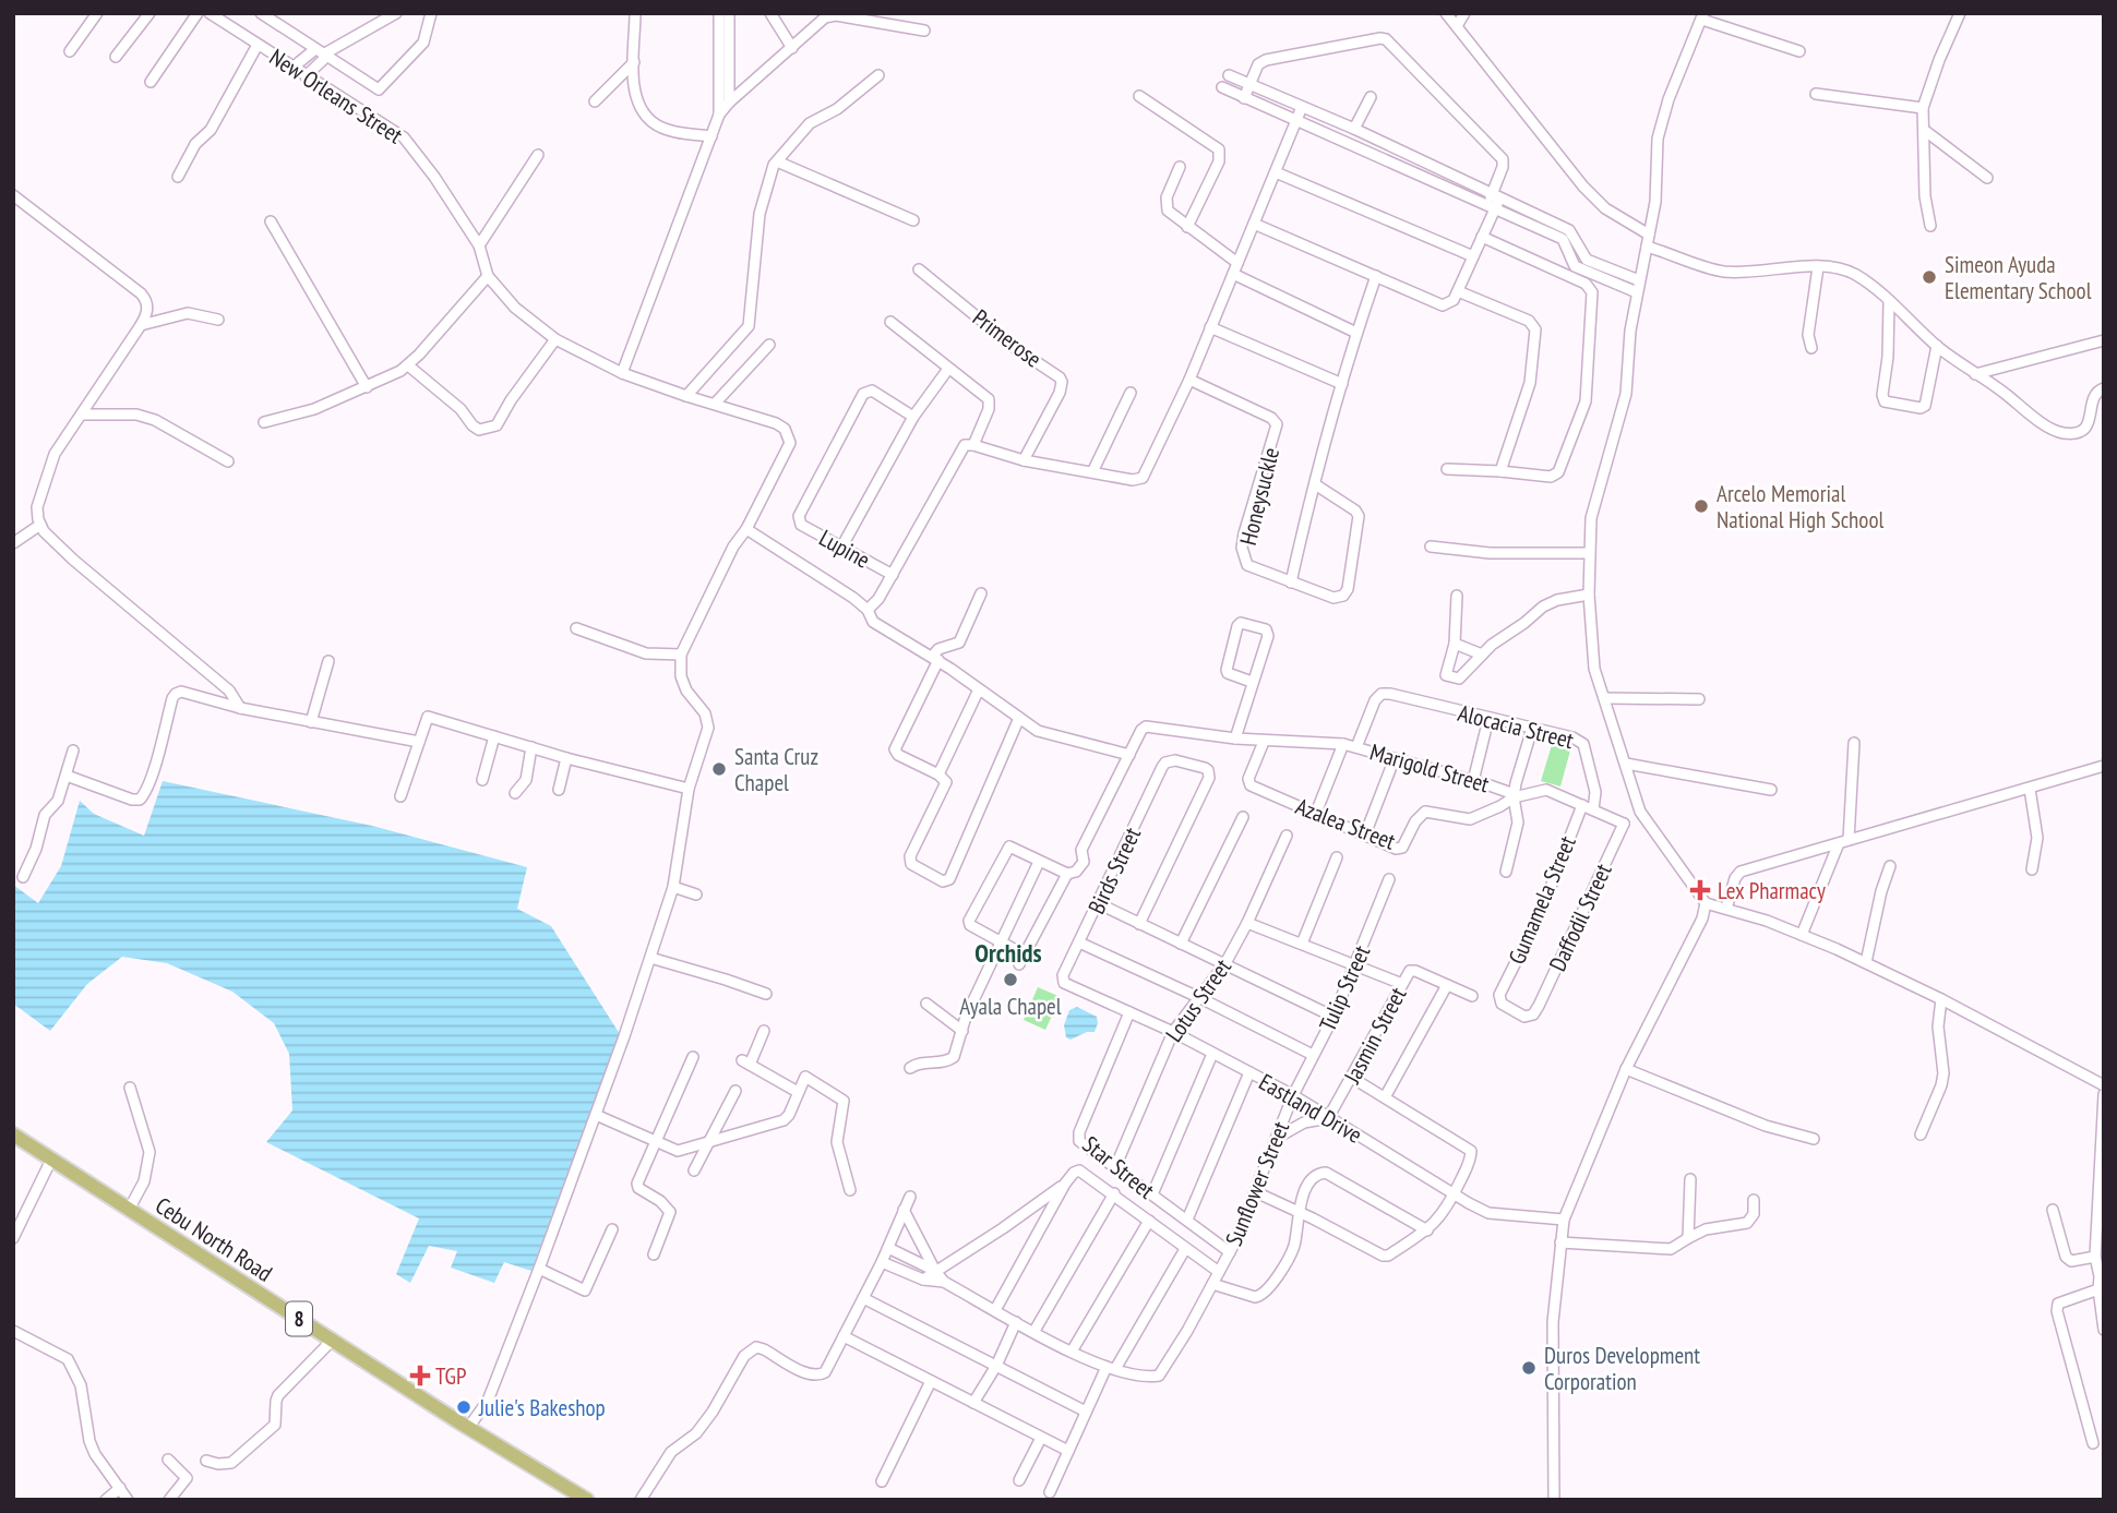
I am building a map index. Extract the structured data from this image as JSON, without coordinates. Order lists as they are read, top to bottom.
{
  "streets": {
    "main road": ["Cebu North Road", "8"],
    "street": [
      "New Orleans Street",
      "Primerose",
      "Honeysuckle",
      "Lupine",
      "Alocacia Street",
      "Marigold Street",
      "Azalea Street",
      "Birds Street",
      "Gumamela Street",
      "Daffodil Street",
      "Tulip Street",
      "Lotus Street",
      "Jasmin Street",
      "Eastland Drive",
      "Star Street",
      "Sunflower Street"
    ]
  },
  "crossings": [
    ["Alocacia Street", "Marigold Street"],
    ["Marigold Street", "Azalea Street"],
    ["Birds Street", "Eastland Drive"],
    ["Gumamela Street", "Daffodil Street"],
    ["Tulip Street", "Eastland Drive"],
    ["Tulip Street", "Sunflower Street"],
    ["Lotus Street", "Eastland Drive"],
    ["Lotus Street", "Star Street"],
    ["Jasmin Street", "Eastland Drive"],
    ["Eastland Drive", "Star Street"],
    ["Eastland Drive", "Sunflower Street"],
    ["Star Street", "Sunflower Street"]
  ],
  "districts": ["Orchids"],
  "places": {
    "other": [
      "Simeon Ayuda Elementary School",
      "Arcelo Memorial National High School",
      "Santa Cruz Chapel",
      "Ayala Chapel",
      "Duros Development Corporation",
      "Julie's Bakeshop"
    ],
    "health": ["Lex Pharmacy", "TGP"]
  }
}
